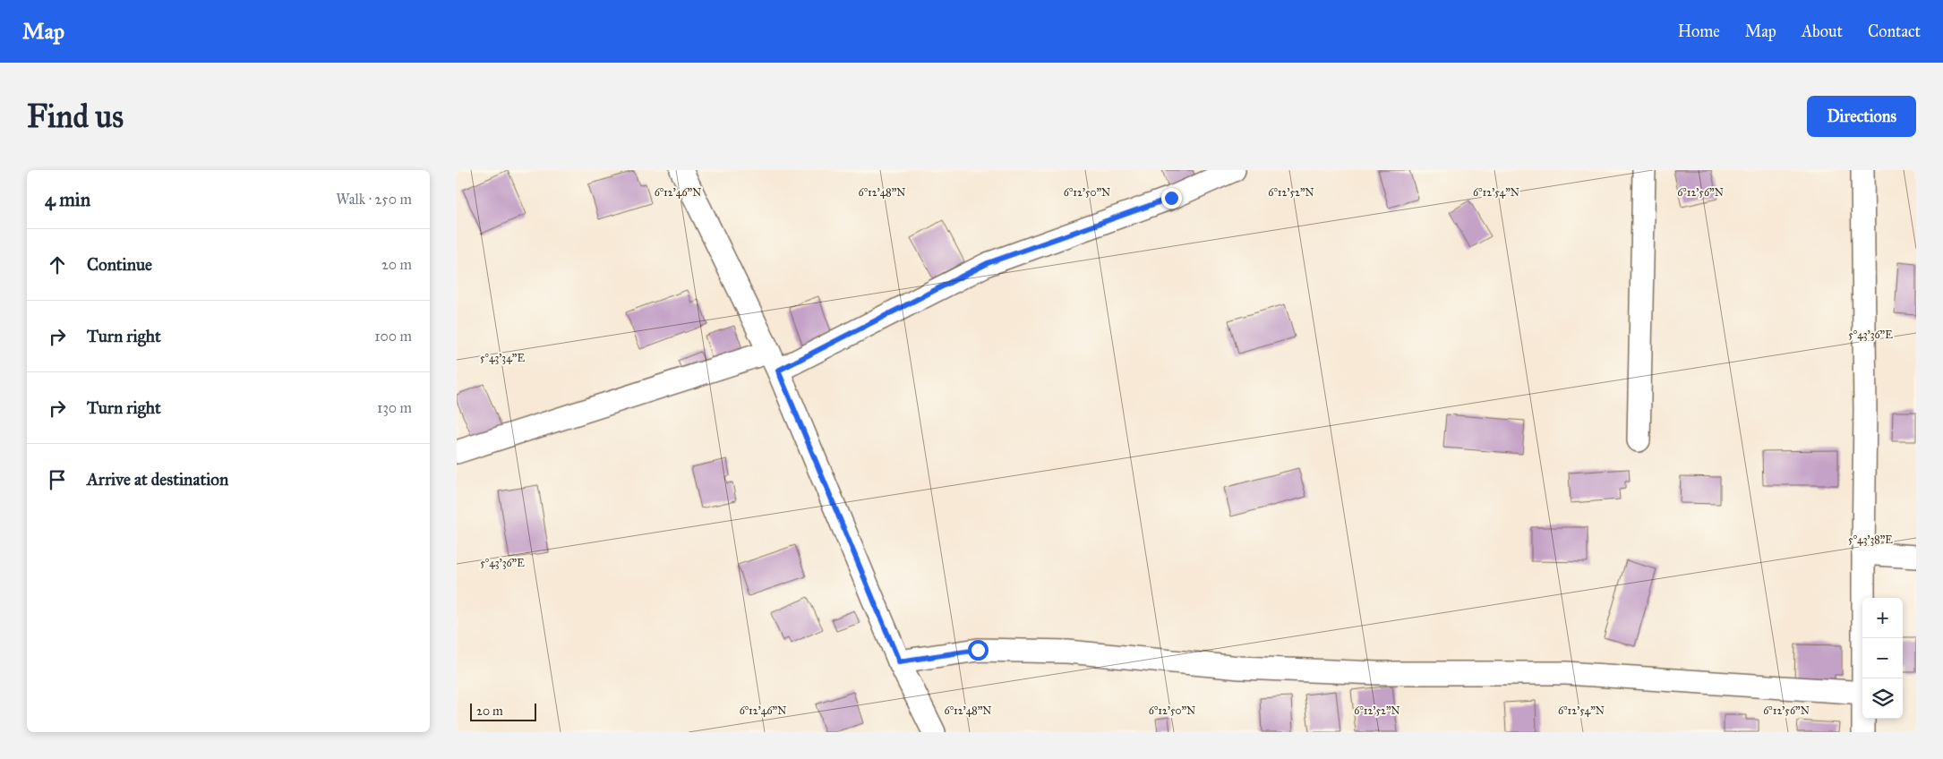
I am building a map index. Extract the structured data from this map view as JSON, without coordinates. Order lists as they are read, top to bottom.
{
  "scale_bar": "20 m",
  "page": {
    "header": "Map",
    "nav": [
      "Home",
      "Map",
      "About",
      "Contact"
    ],
    "buttons": "Directions",
    "title": "Find us",
    "heading": ["4 min", "Walk · 250 m"],
    "list": [
      ["Continue", "20 m"],
      ["Turn right", "100 m"],
      ["Turn right", "130 m"],
      "Arrive at destination"
    ],
    "map_buttons": ["+", "−"],
    "scale": "20 m"
  },
  "coordinates": [
    "6°12'46\"N",
    "6°12'48\"N",
    "6°12'50\"N",
    "6°12'52\"N",
    "6°12'54\"N",
    "6°12'56\"N",
    "5°43'36\"E",
    "5°43'34\"E",
    "5°43'38\"E"
  ]
}
